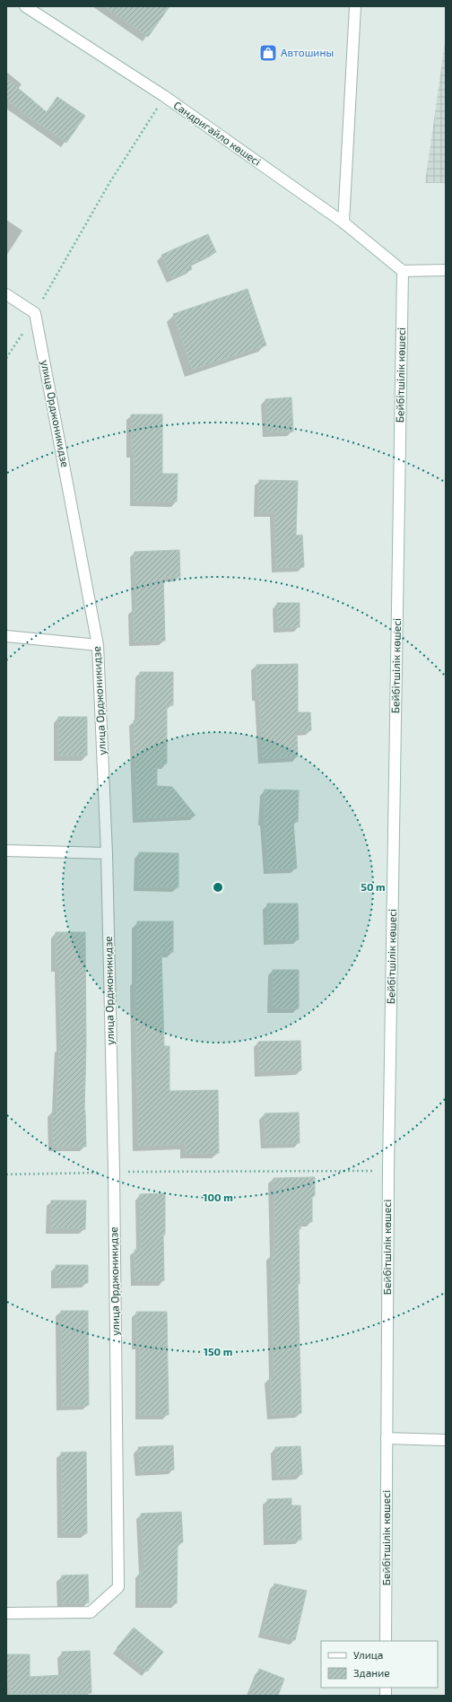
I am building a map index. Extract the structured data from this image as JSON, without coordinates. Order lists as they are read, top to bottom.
{
  "streets": {
    "street": ["Сандригайло көшесі", "Бейбітшілік көшесі", "улица Орджоникидзе"]
  },
  "crossings": [
    ["Сандригайло көшесі", "Бейбітшілік көшесі"]
  ],
  "places": {
    "shop": ["Автошины"]
  },
  "legend": ["Улица", "Здание"],
  "rings": ["50 m", "100 m", "150 m"]
}
